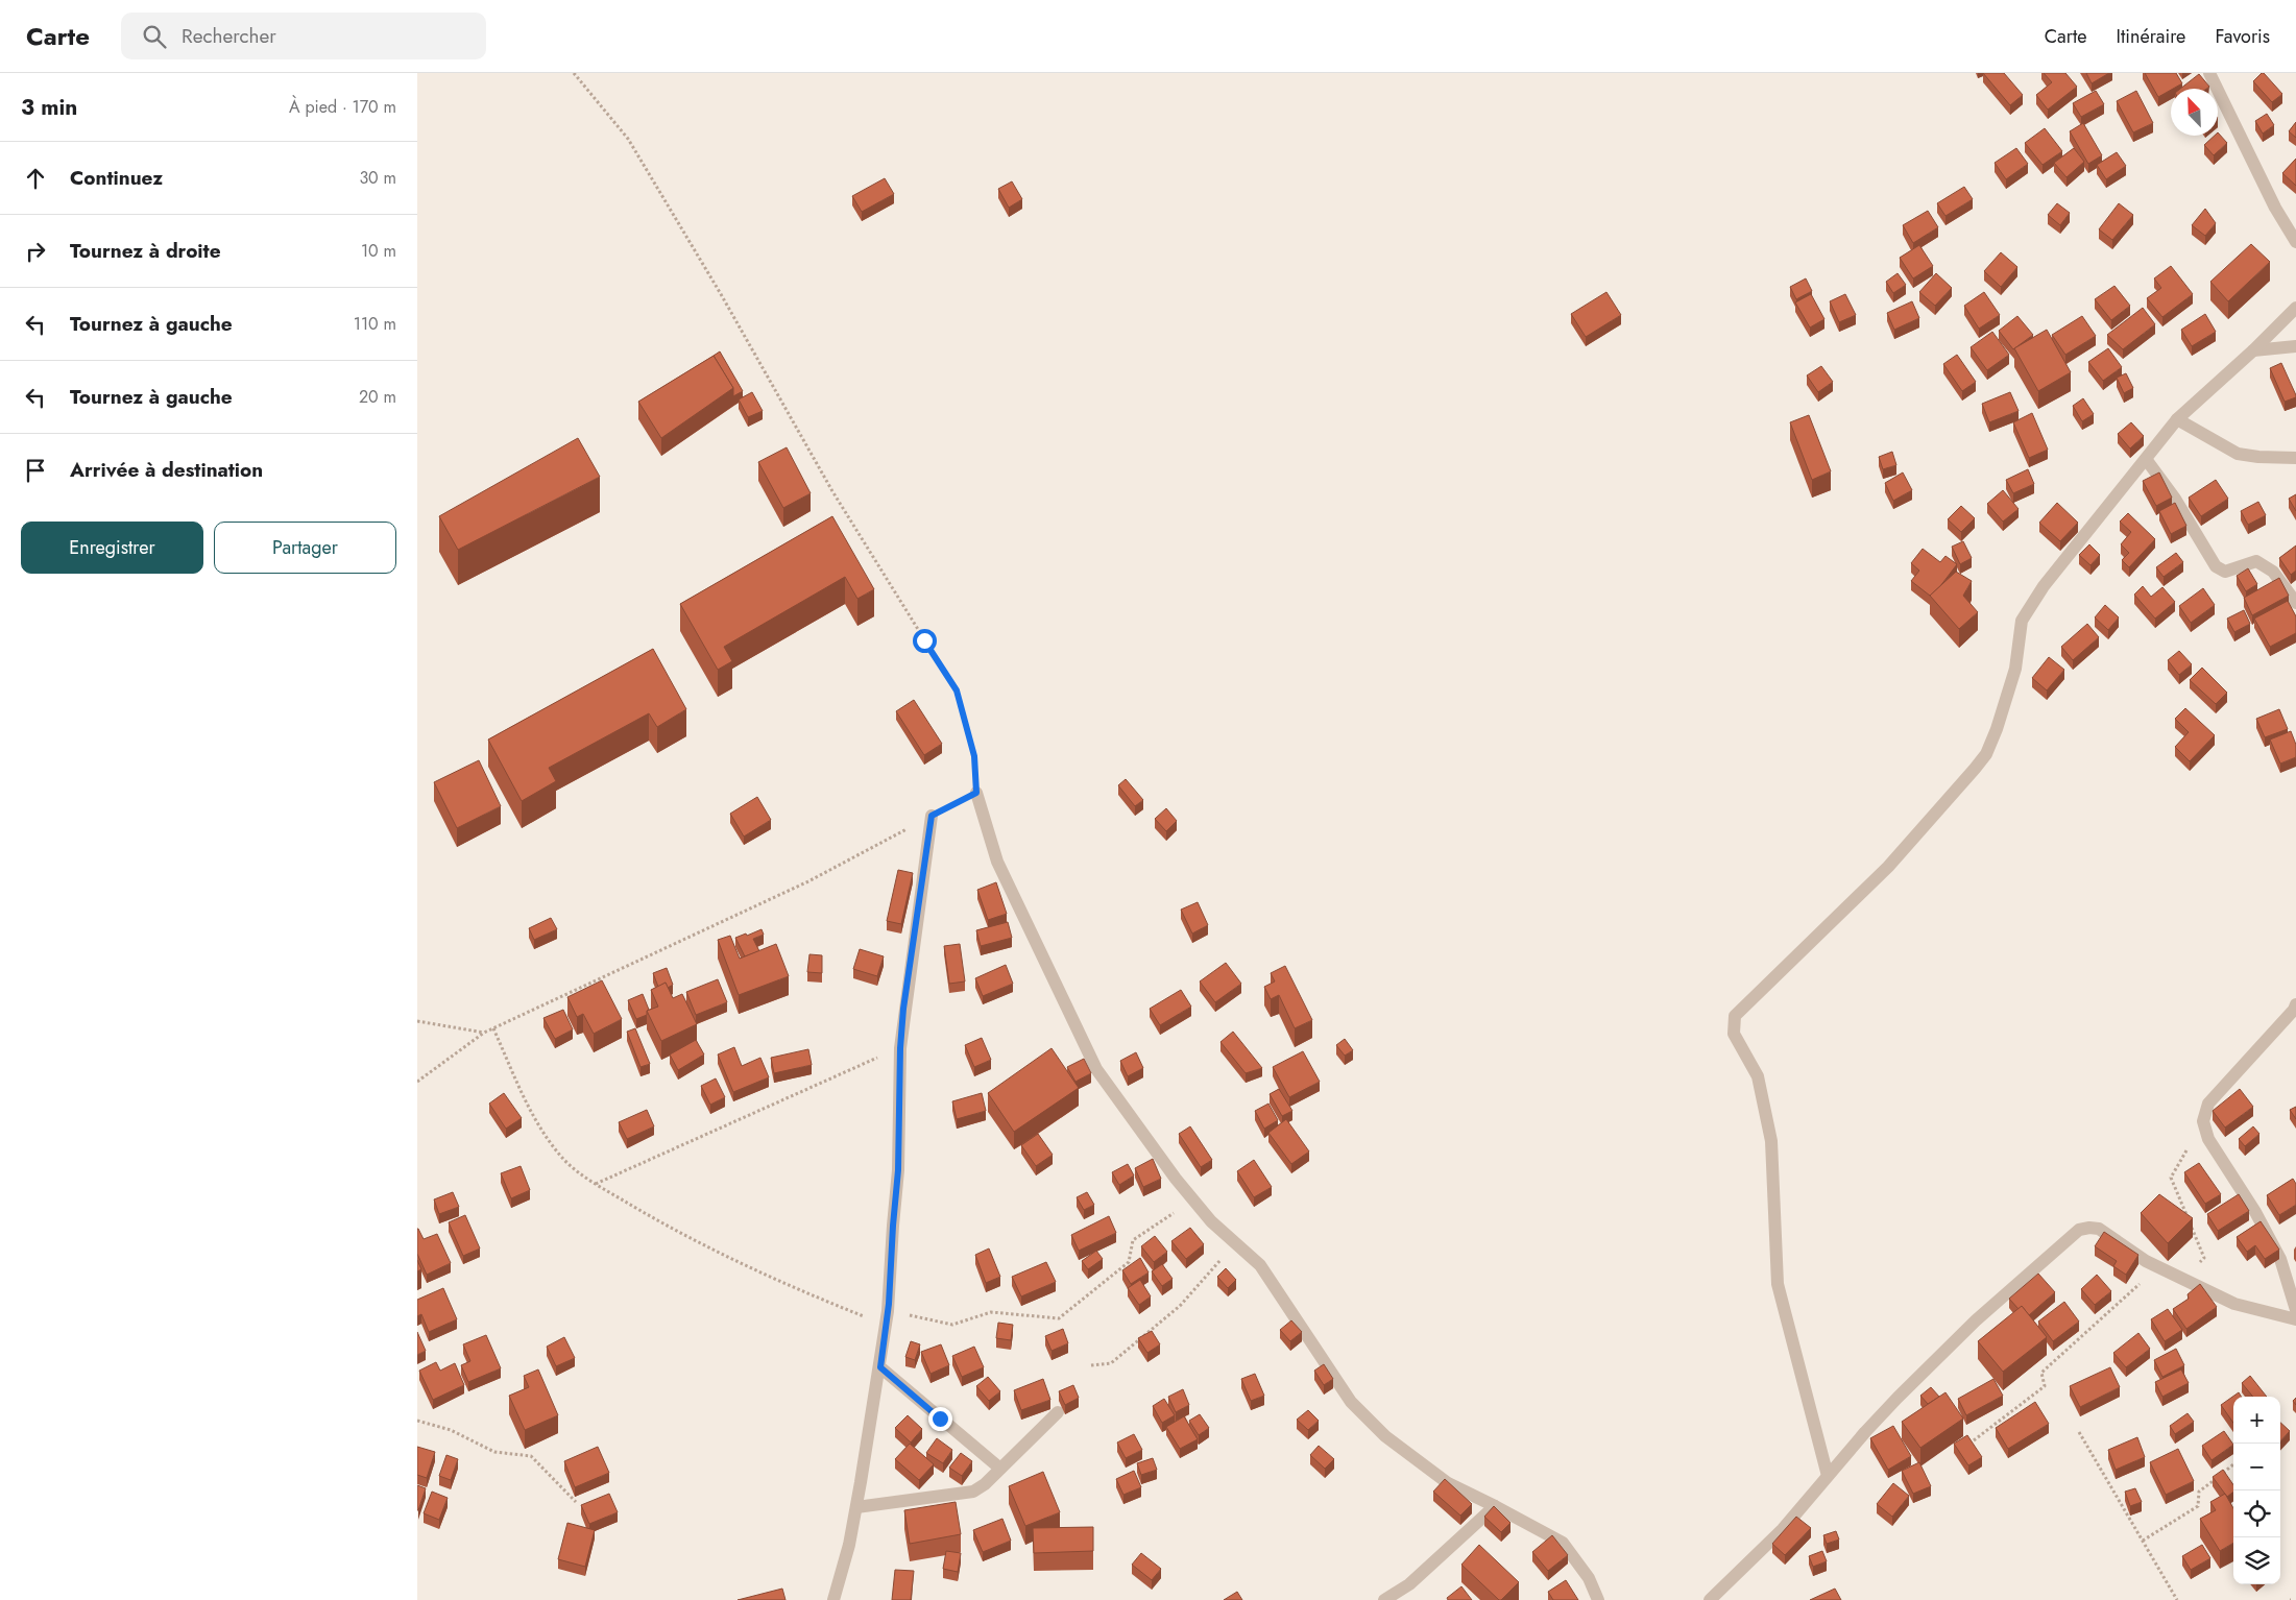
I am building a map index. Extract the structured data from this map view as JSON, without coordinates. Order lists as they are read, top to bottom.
{
  "north": "top left",
  "page": {
    "header": "Carte",
    "search": "Rechercher",
    "nav": ["Carte", "Itinéraire", "Favoris"],
    "heading": ["3 min", "À pied · 170 m"],
    "list": [
      ["Continuez", "30 m"],
      ["Tournez à droite", "10 m"],
      ["Tournez à gauche", "110 m"],
      ["Tournez à gauche", "20 m"],
      "Arrivée à destination"
    ],
    "buttons": ["Enregistrer", "Partager"],
    "map_buttons": ["+", "−"]
  }
}
